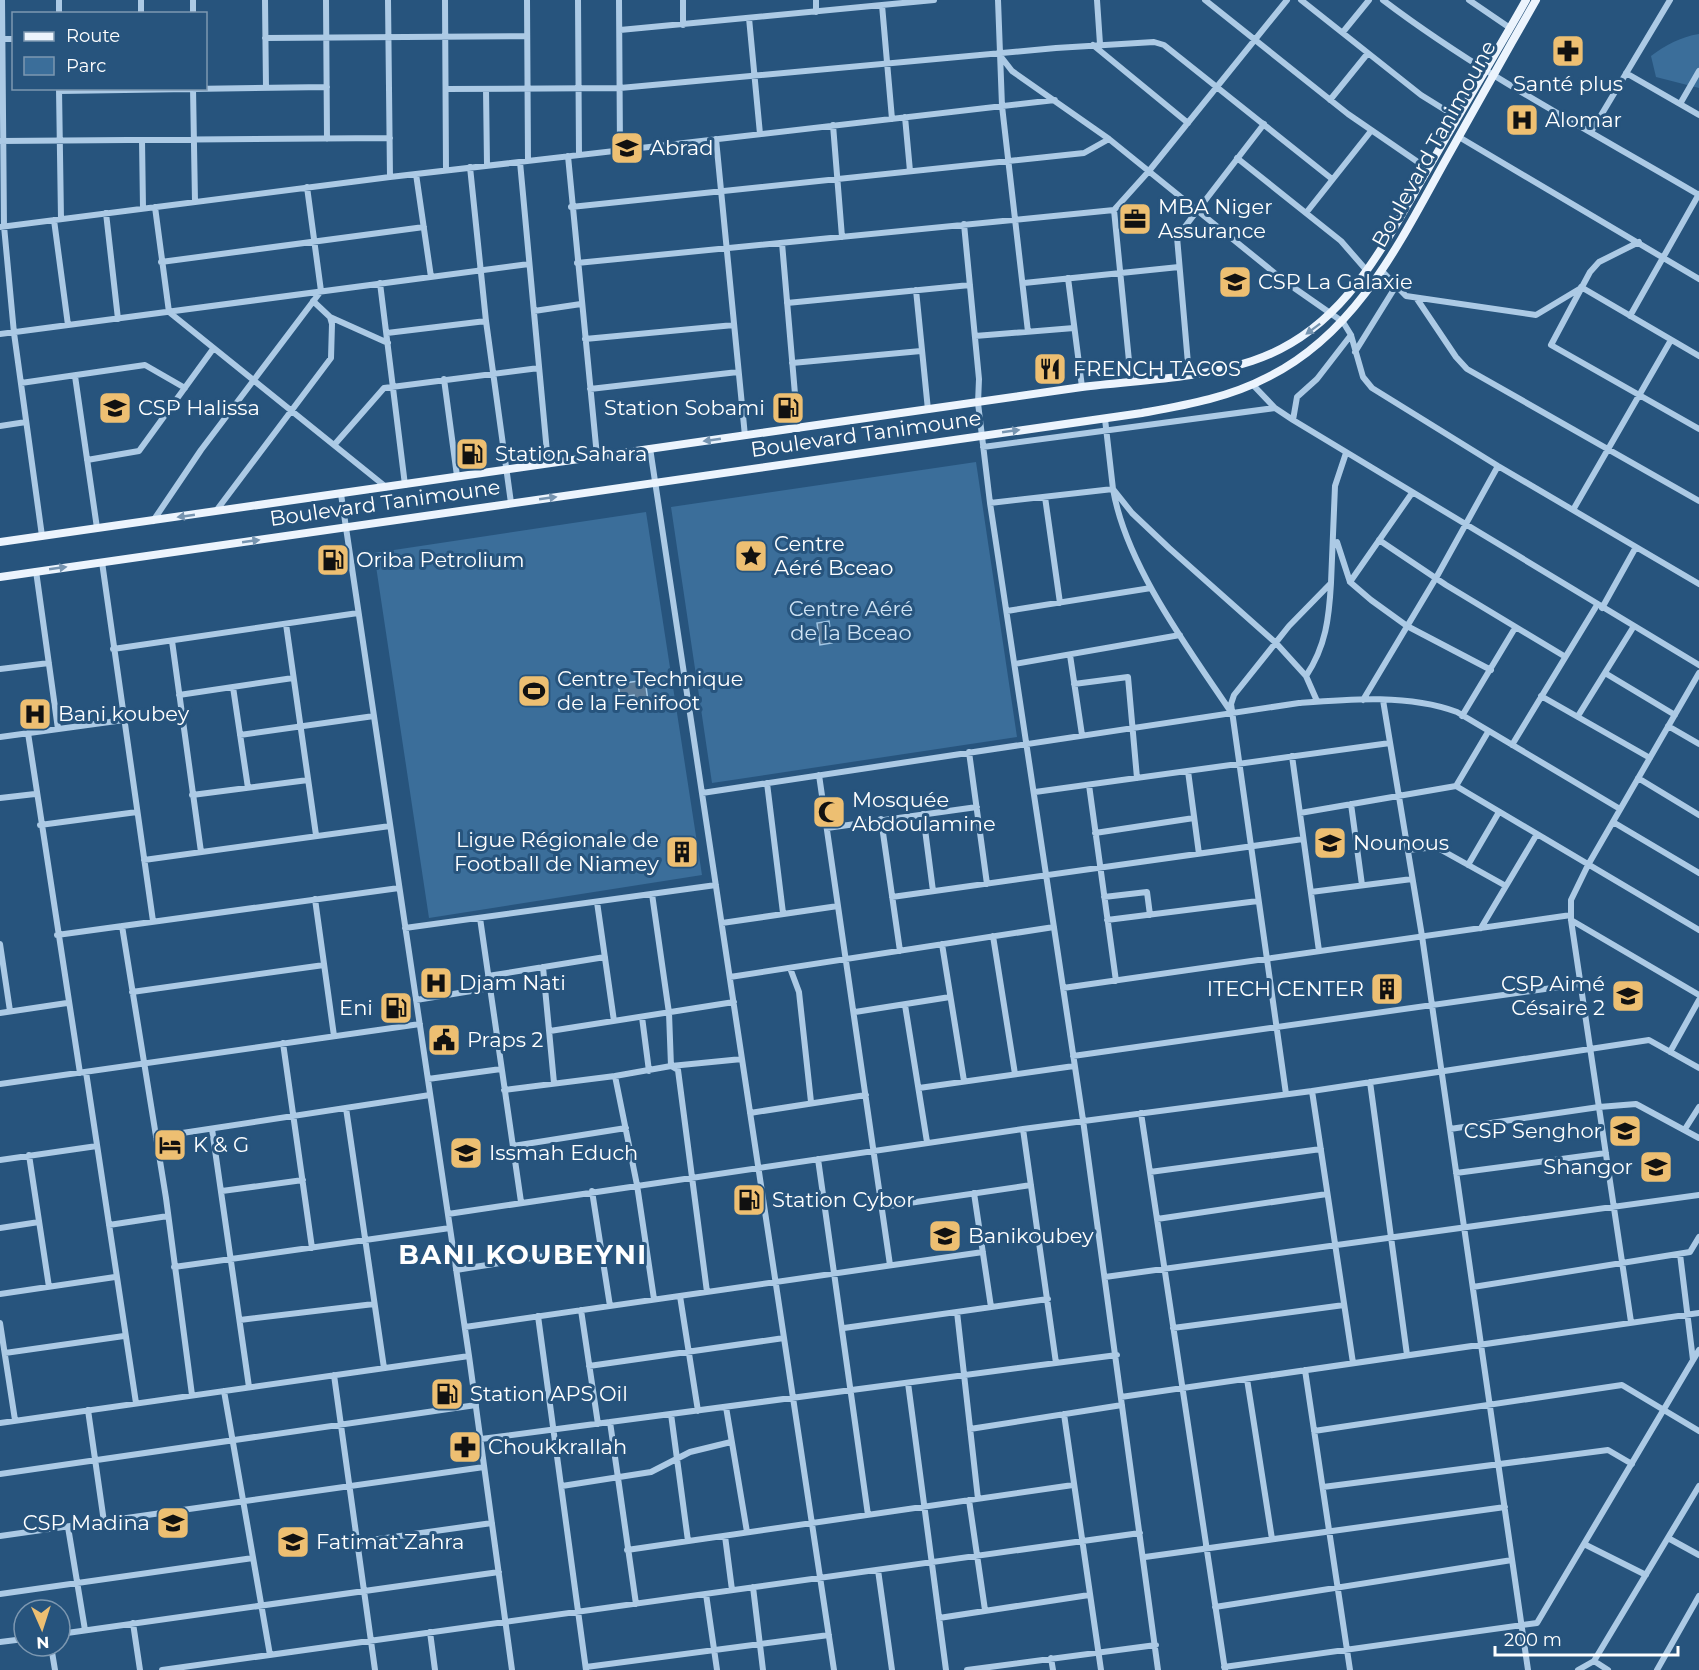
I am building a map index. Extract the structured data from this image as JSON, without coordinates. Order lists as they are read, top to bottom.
{
  "streets": {
    "main road": ["Boulevard Tanimoune"]
  },
  "districts": ["BANI KOUBEYNI"],
  "parks": ["Centre Aéré de la Bceao"],
  "places": {
    "pharmacy": ["Santé plus", "Choukkrallah"],
    "hospital": ["Alomar", "Bani koubey", "Djam Nati"],
    "school or university": [
      "Abrad",
      "CSP La Galaxie",
      "CSP Halissa",
      "Nounous",
      "CSP Aimé Césaire 2",
      "CSP Senghor",
      "Issmah Educh",
      "Shangor",
      "Banikoubey",
      "CSP Madina",
      "Fatimat Zahra"
    ],
    "office": ["MBA Niger Assurance"],
    "restaurant": ["FRENCH TACOS"],
    "fuel station": [
      "Station Sobami",
      "Station Sahara",
      "Oriba Petrolium",
      "Eni",
      "Station Cybor",
      "Station APS Oil"
    ],
    "place": ["Centre Aéré Bceao"],
    "sports": ["Centre Technique de la Fenifoot"],
    "mosque": ["Mosquée Abdoulamine"],
    "building": ["Ligue Régionale de Football de Niamey", "ITECH CENTER"],
    "public building": ["Praps 2"],
    "hotel": ["K & G"]
  },
  "legend": ["Route", "Parc"],
  "scale_bar": "200 m",
  "north": "bottom"
}
